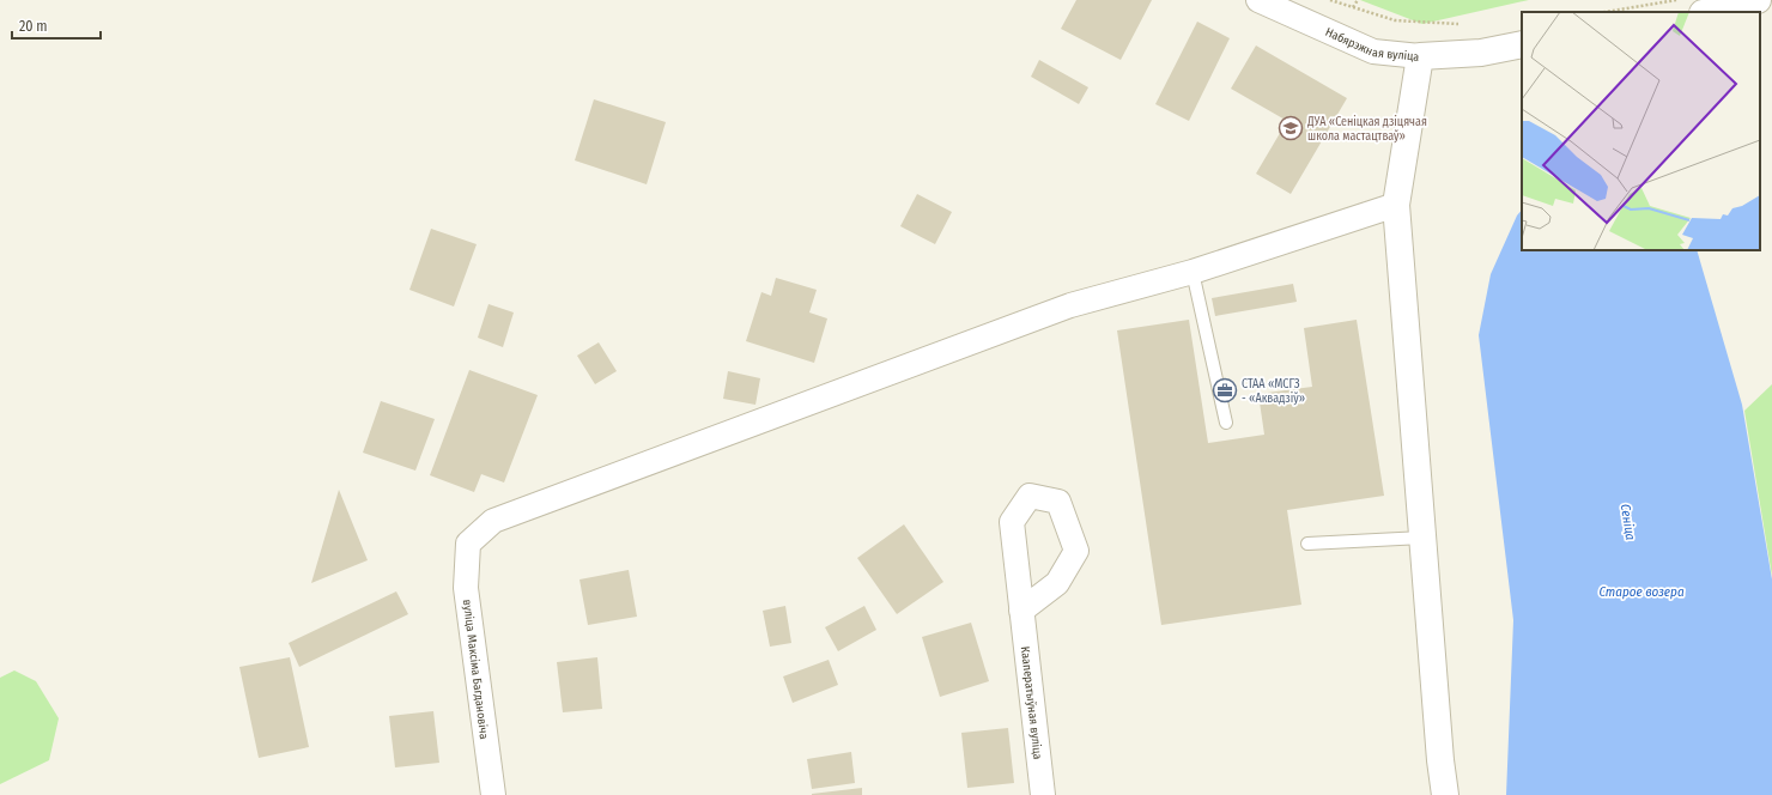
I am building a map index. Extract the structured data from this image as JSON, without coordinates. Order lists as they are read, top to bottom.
{
  "streets": {
    "street": ["Набярэжная вуліца", "вуліца Максіма Багдановіча", "Кааператыўная вуліца"]
  },
  "water": ["Сеніца", "Старое возера"],
  "places": {
    "school or university": ["ДУА «Сеніцкая дзіцячая школа мастацтваў»"],
    "office": ["СТАА «МСГЗ - «Аквадзіў»"]
  },
  "scale_bar": "20 m"
}
